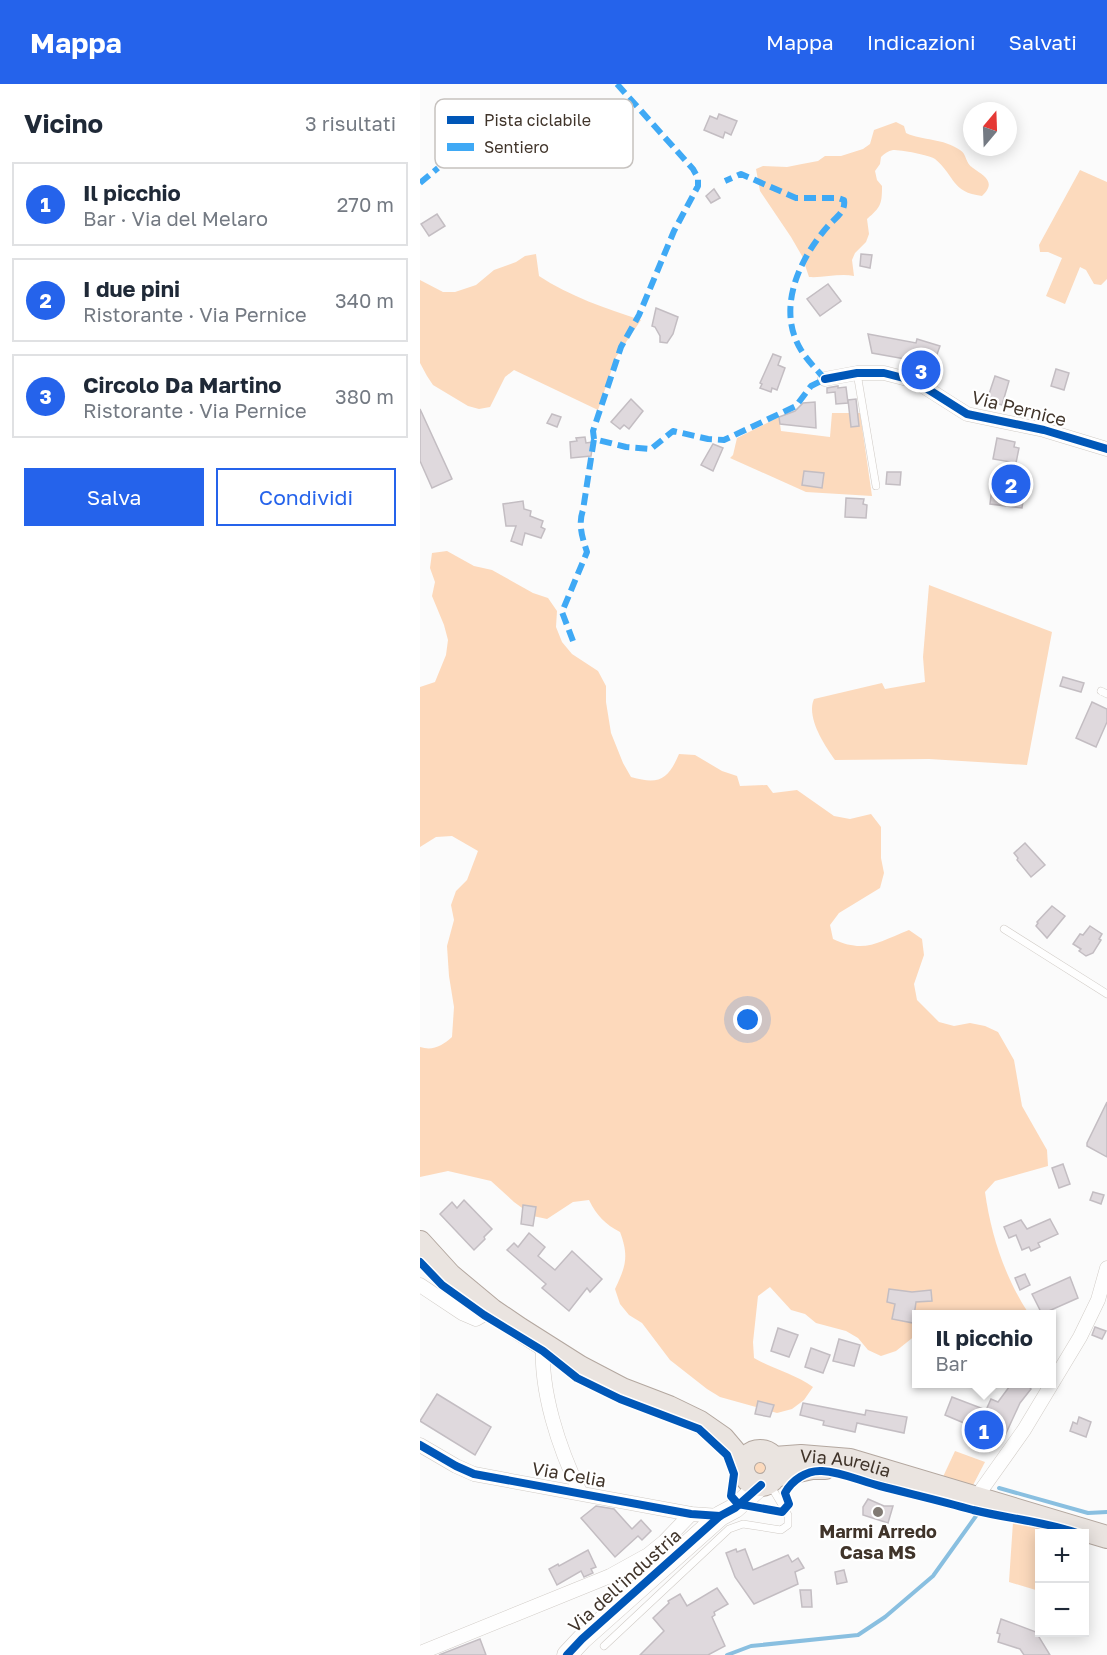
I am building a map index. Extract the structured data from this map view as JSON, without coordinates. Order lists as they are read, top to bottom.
{
  "streets": {
    "main road": ["Via Aurelia"],
    "street": ["Via Pernice", "Via Celia", "Via dell'industria"]
  },
  "crossings": [
    ["Via Aurelia", "Via dell'industria"],
    ["Via Celia", "Via dell'industria"]
  ],
  "places": ["Marmi Arredo Casa MS"],
  "legend": ["Pista ciclabile", "Sentiero"],
  "north": "top",
  "page": {
    "header": "Mappa",
    "nav": ["Mappa", "Indicazioni", "Salvati"],
    "heading": ["Vicino", "3 risultati"],
    "list": [
      {
        "mark": "1",
        "name": "Il picchio",
        "note": "Bar · Via del Melaro",
        "value": "270 m"
      },
      {
        "mark": "2",
        "name": "I due pini",
        "note": "Ristorante · Via Pernice",
        "value": "340 m"
      },
      {
        "mark": "3",
        "name": "Circolo Da Martino",
        "note": "Ristorante · Via Pernice",
        "value": "380 m"
      }
    ],
    "pins": ["3", "2", "1"],
    "buttons": ["Salva", "Condividi"],
    "popup": ["Il picchio", "Bar"],
    "map_buttons": ["+", "−"]
  }
}
